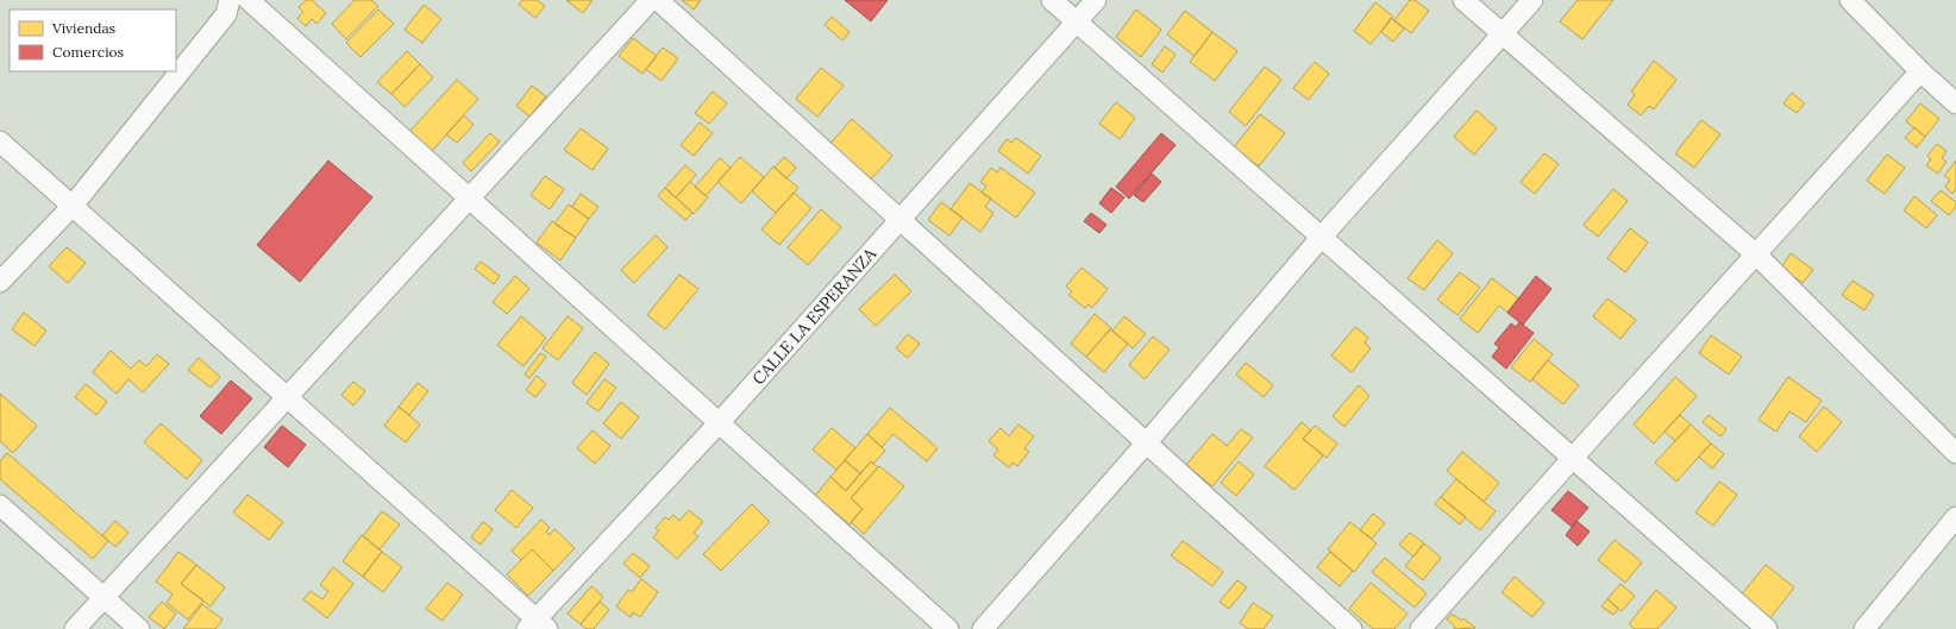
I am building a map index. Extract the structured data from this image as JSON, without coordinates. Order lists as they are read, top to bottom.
{
  "streets": {
    "street": ["CALLE LA ESPERANZA"]
  },
  "legend": ["Viviendas", "Comercios"]
}
